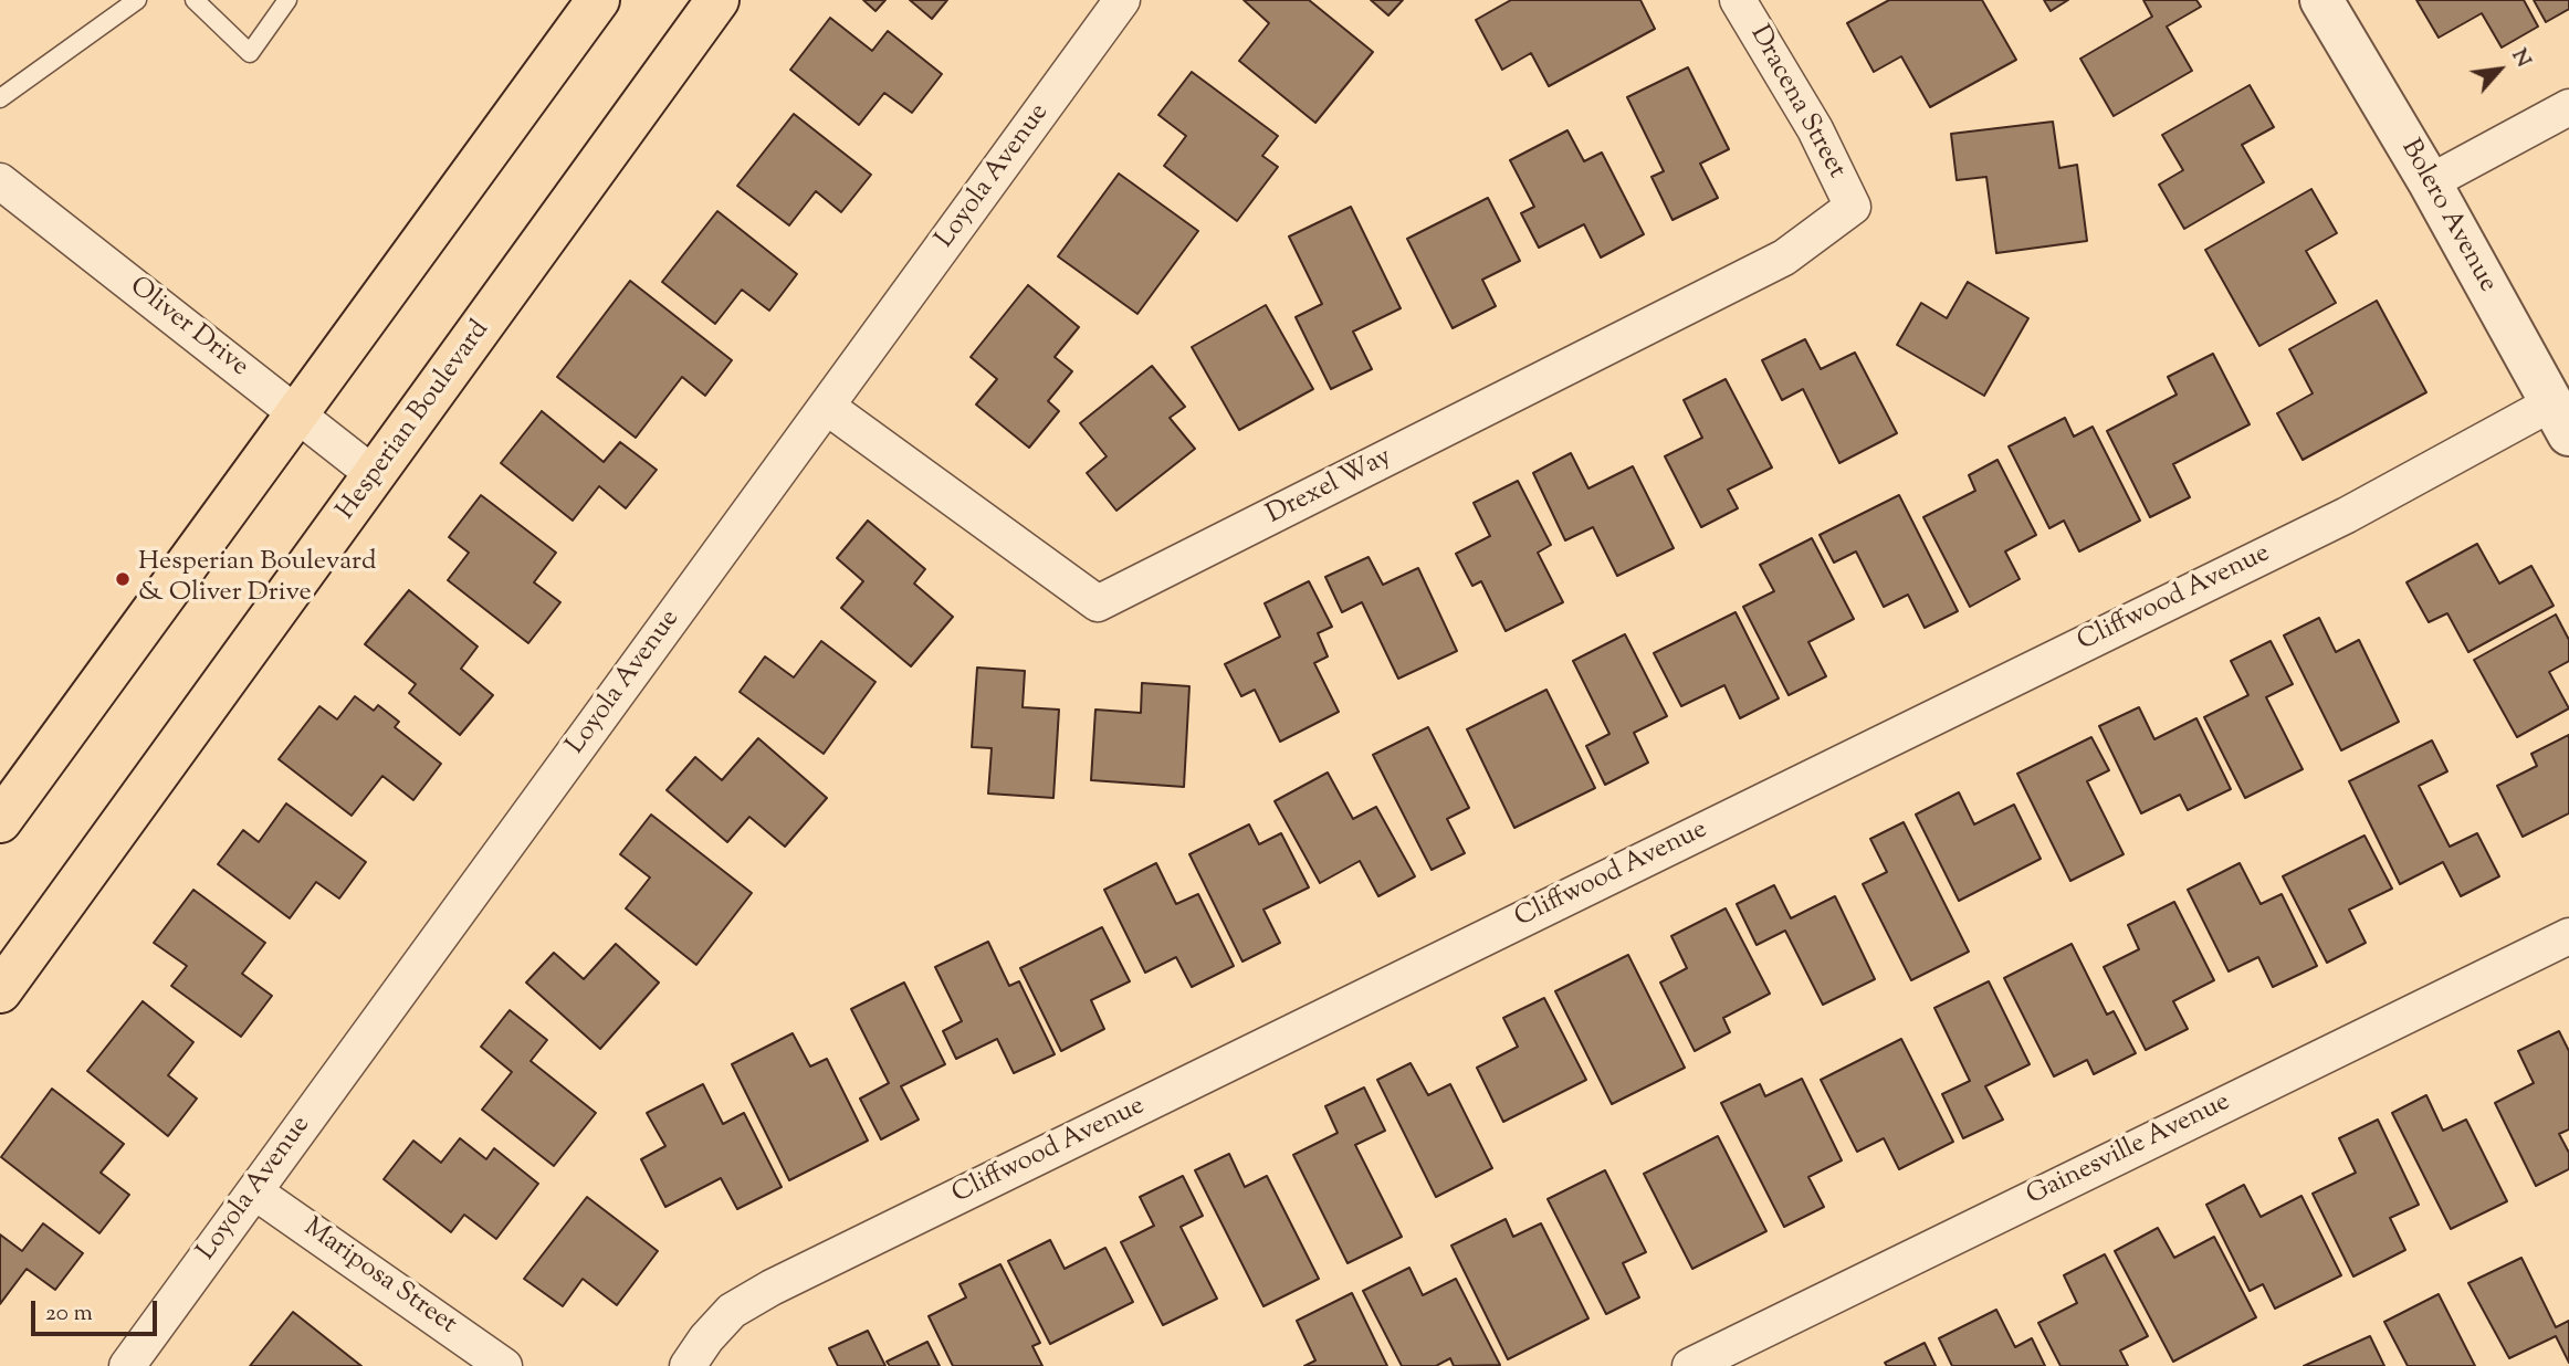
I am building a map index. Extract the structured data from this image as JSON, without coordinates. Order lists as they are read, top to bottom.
{
  "streets": {
    "main road": ["Hesperian Boulevard"],
    "street": [
      "Dracena Street",
      "Loyola Avenue",
      "Bolero Avenue",
      "Oliver Drive",
      "Drexel Way",
      "Cliffwood Avenue",
      "Gainesville Avenue",
      "Mariposa Street"
    ]
  },
  "crossings": [
    ["Dracena Street", "Drexel Way"],
    ["Loyola Avenue", "Drexel Way"],
    ["Loyola Avenue", "Mariposa Street"],
    ["Bolero Avenue", "Cliffwood Avenue"],
    ["Oliver Drive", "Hesperian Boulevard"]
  ],
  "places": ["Hesperian Boulevard & Oliver Drive"],
  "scale_bar": "20 m",
  "north": "top right"
}
